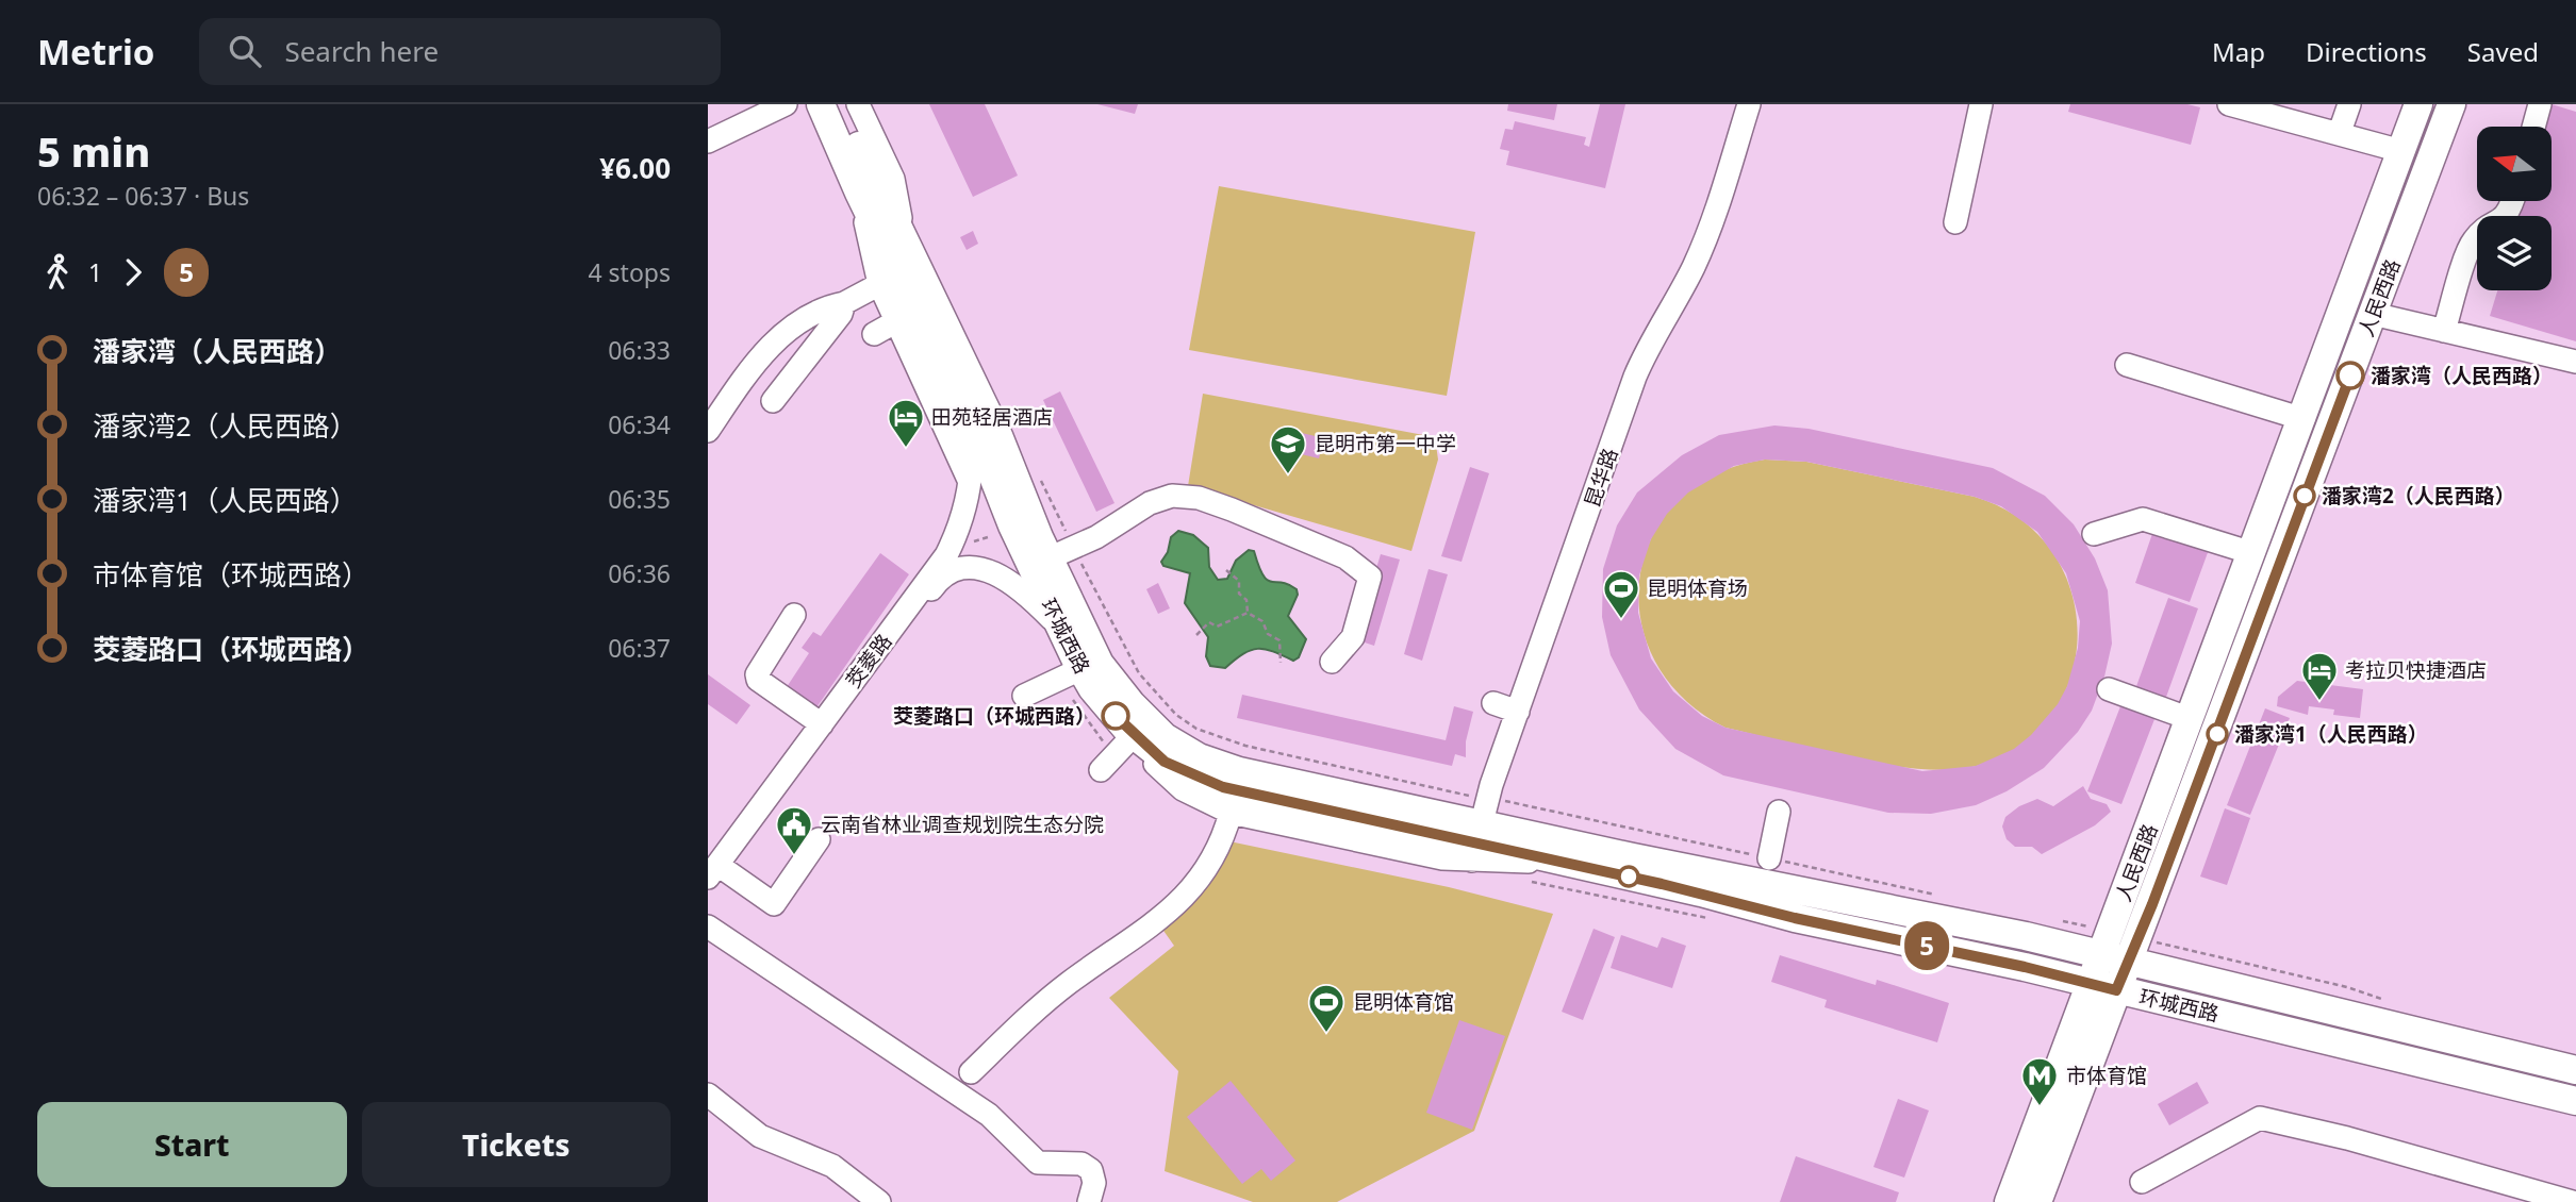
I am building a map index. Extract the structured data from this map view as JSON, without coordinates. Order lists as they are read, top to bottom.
{
  "streets": {
    "main road": ["人民西路", "环城西路"],
    "street": ["昆华路", "茭菱路"]
  },
  "crossings": [
    ["人民西路", "环城西路"],
    ["昆华路", "环城西路"],
    ["环城西路", "茭菱路"]
  ],
  "places": {
    "other": [
      "潘家湾（人民西路）",
      "潘家湾2（人民西路）",
      "茭菱路口（环城西路）",
      "潘家湾1（人民西路）"
    ],
    "hotel": ["田苑轻居酒店", "考拉贝快捷酒店"],
    "school or university": ["昆明市第一中学"],
    "sports": ["昆明体育场", "昆明体育馆"],
    "public building": ["云南省林业调查规划院生态分院"],
    "metro station": ["市体育馆"]
  },
  "lines": ["bus line 5"],
  "north": "left",
  "page": {
    "header": "Metrio",
    "search": "Search here",
    "nav": ["Map", "Directions", "Saved"],
    "heading": ["5 min", "06:32 – 06:37 · Bus", "¥6.00"],
    "on_map": "5",
    "legs": ["1", "5", "4 stops"],
    "list": [
      {
        "name": "潘家湾（人民西路）",
        "value": "06:33"
      },
      {
        "name": "潘家湾2（人民西路）",
        "value": "06:34"
      },
      {
        "name": "潘家湾1（人民西路）",
        "value": "06:35"
      },
      {
        "name": "市体育馆（环城西路）",
        "value": "06:36"
      },
      {
        "name": "茭菱路口（环城西路）",
        "value": "06:37"
      }
    ],
    "buttons": ["Start", "Tickets"]
  }
}
